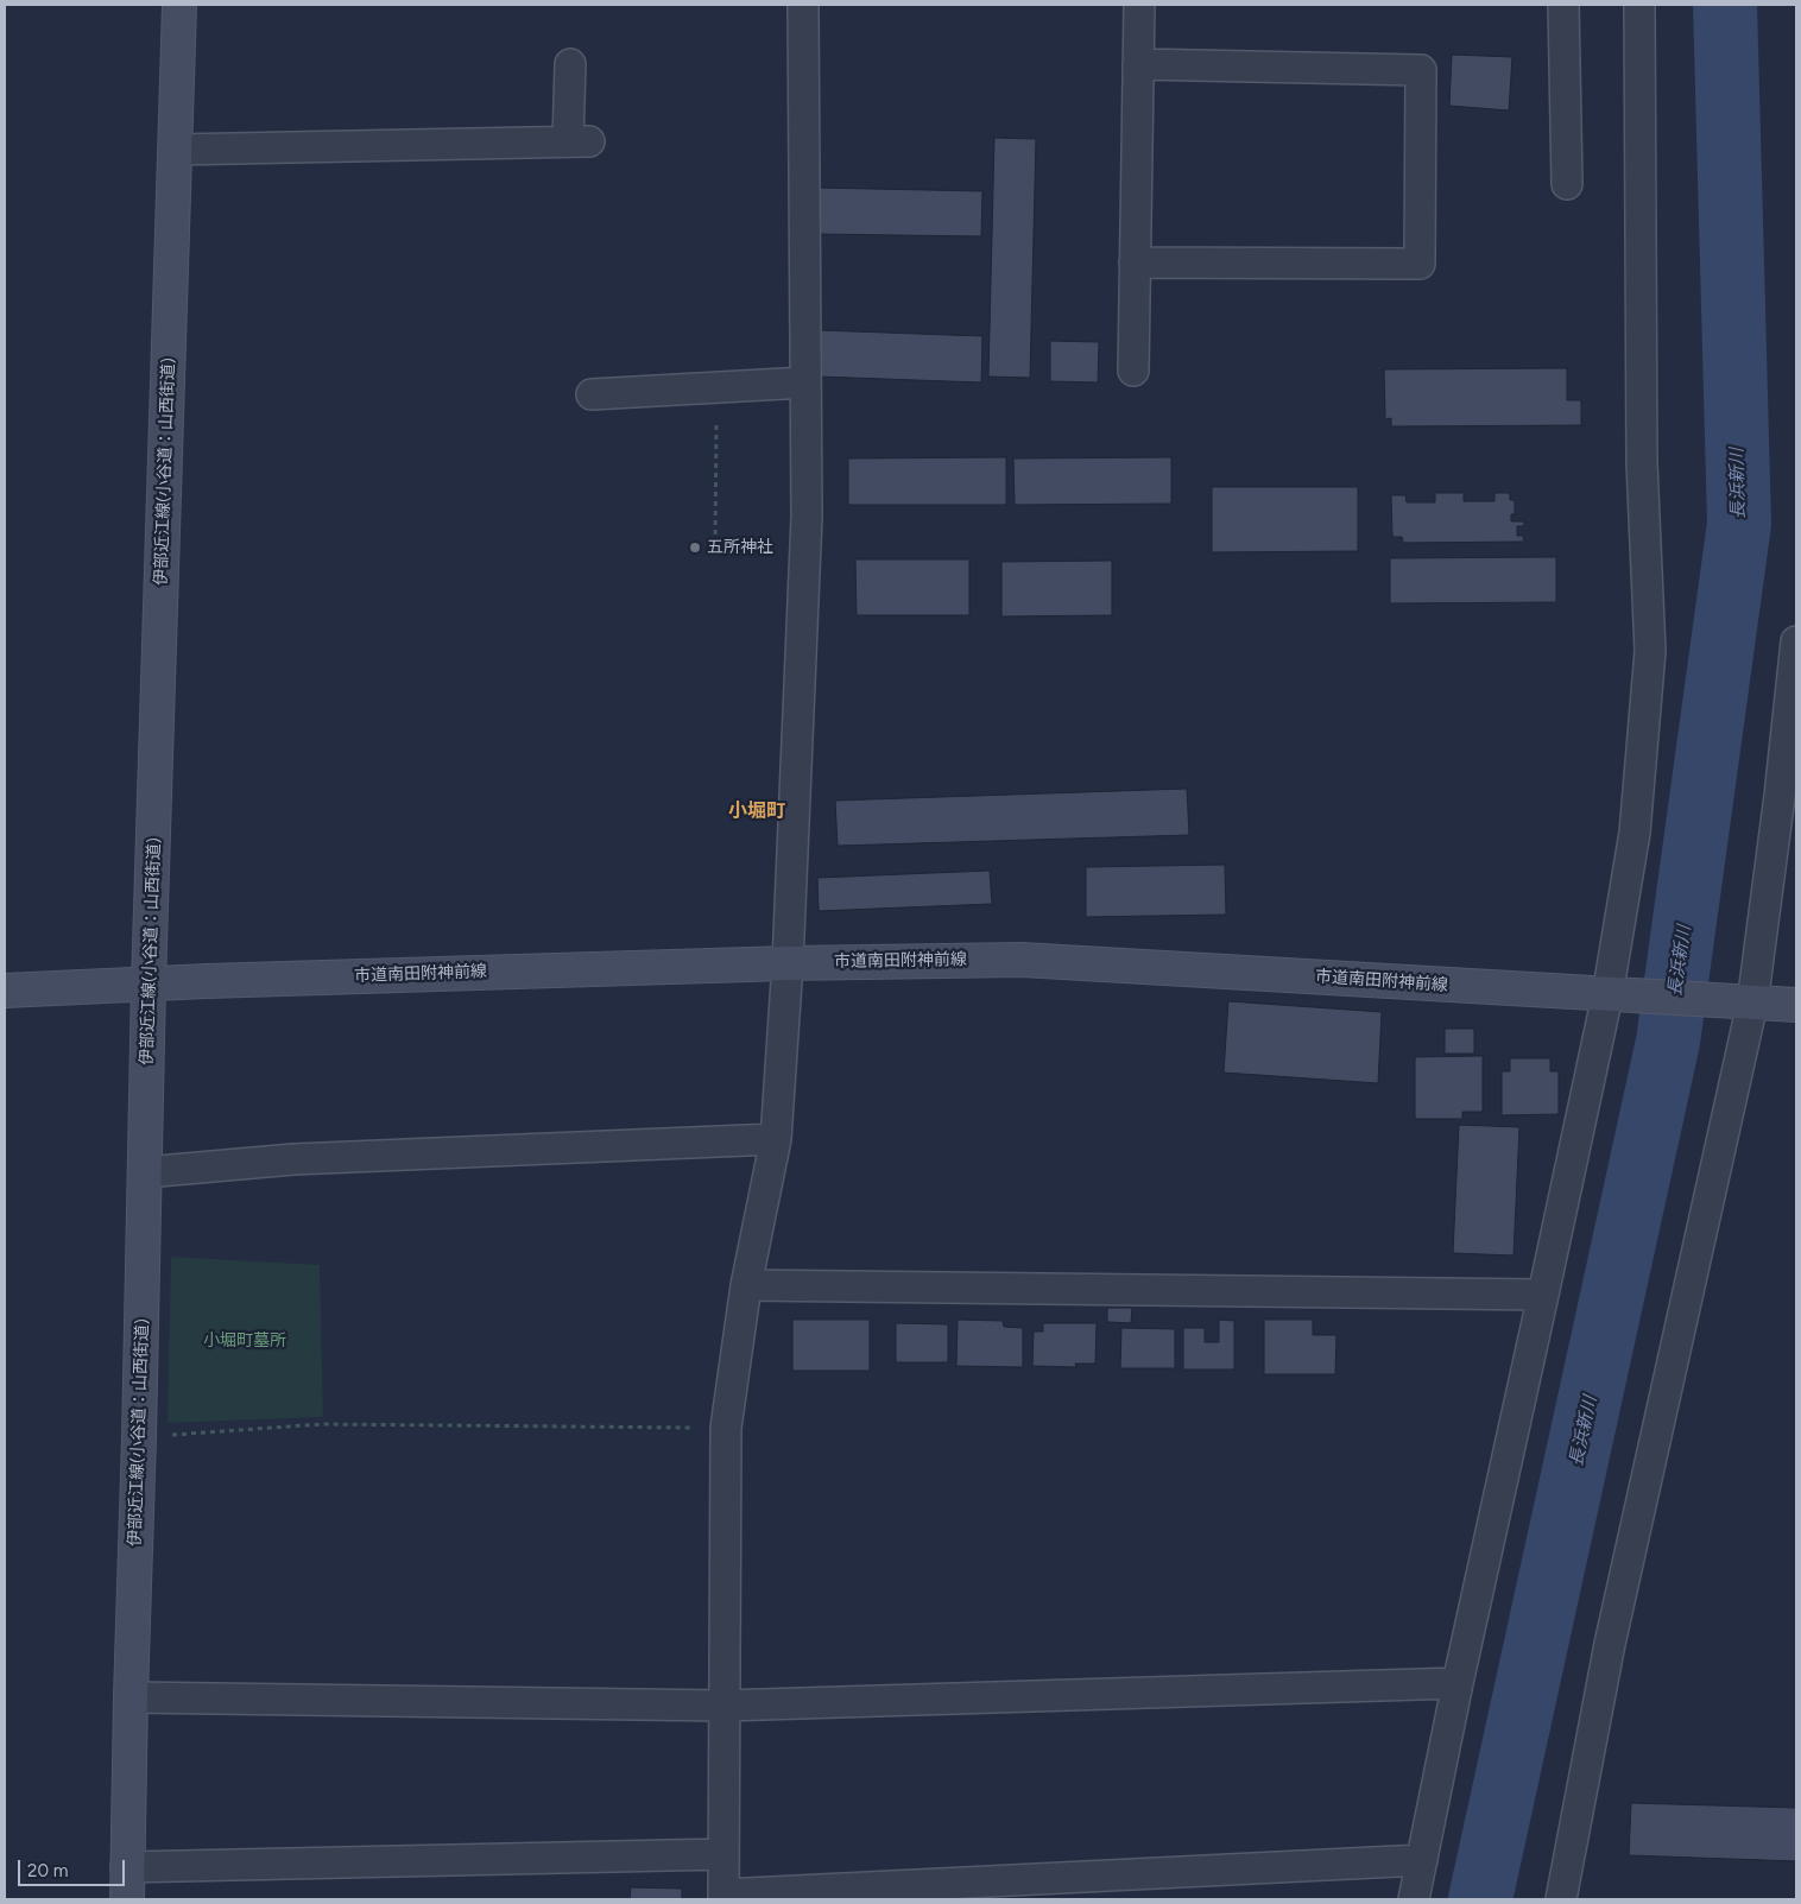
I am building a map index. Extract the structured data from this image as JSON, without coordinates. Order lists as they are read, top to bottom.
{
  "streets": {
    "main road": ["伊部近江線(小谷道：山西街道)", "市道南田附神前線"]
  },
  "crossings": [
    ["伊部近江線(小谷道：山西街道)", "市道南田附神前線"]
  ],
  "districts": ["小堀町"],
  "water": ["長浜新川"],
  "parks": ["小堀町墓所"],
  "places": ["五所神社"],
  "scale_bar": "20 m"
}
